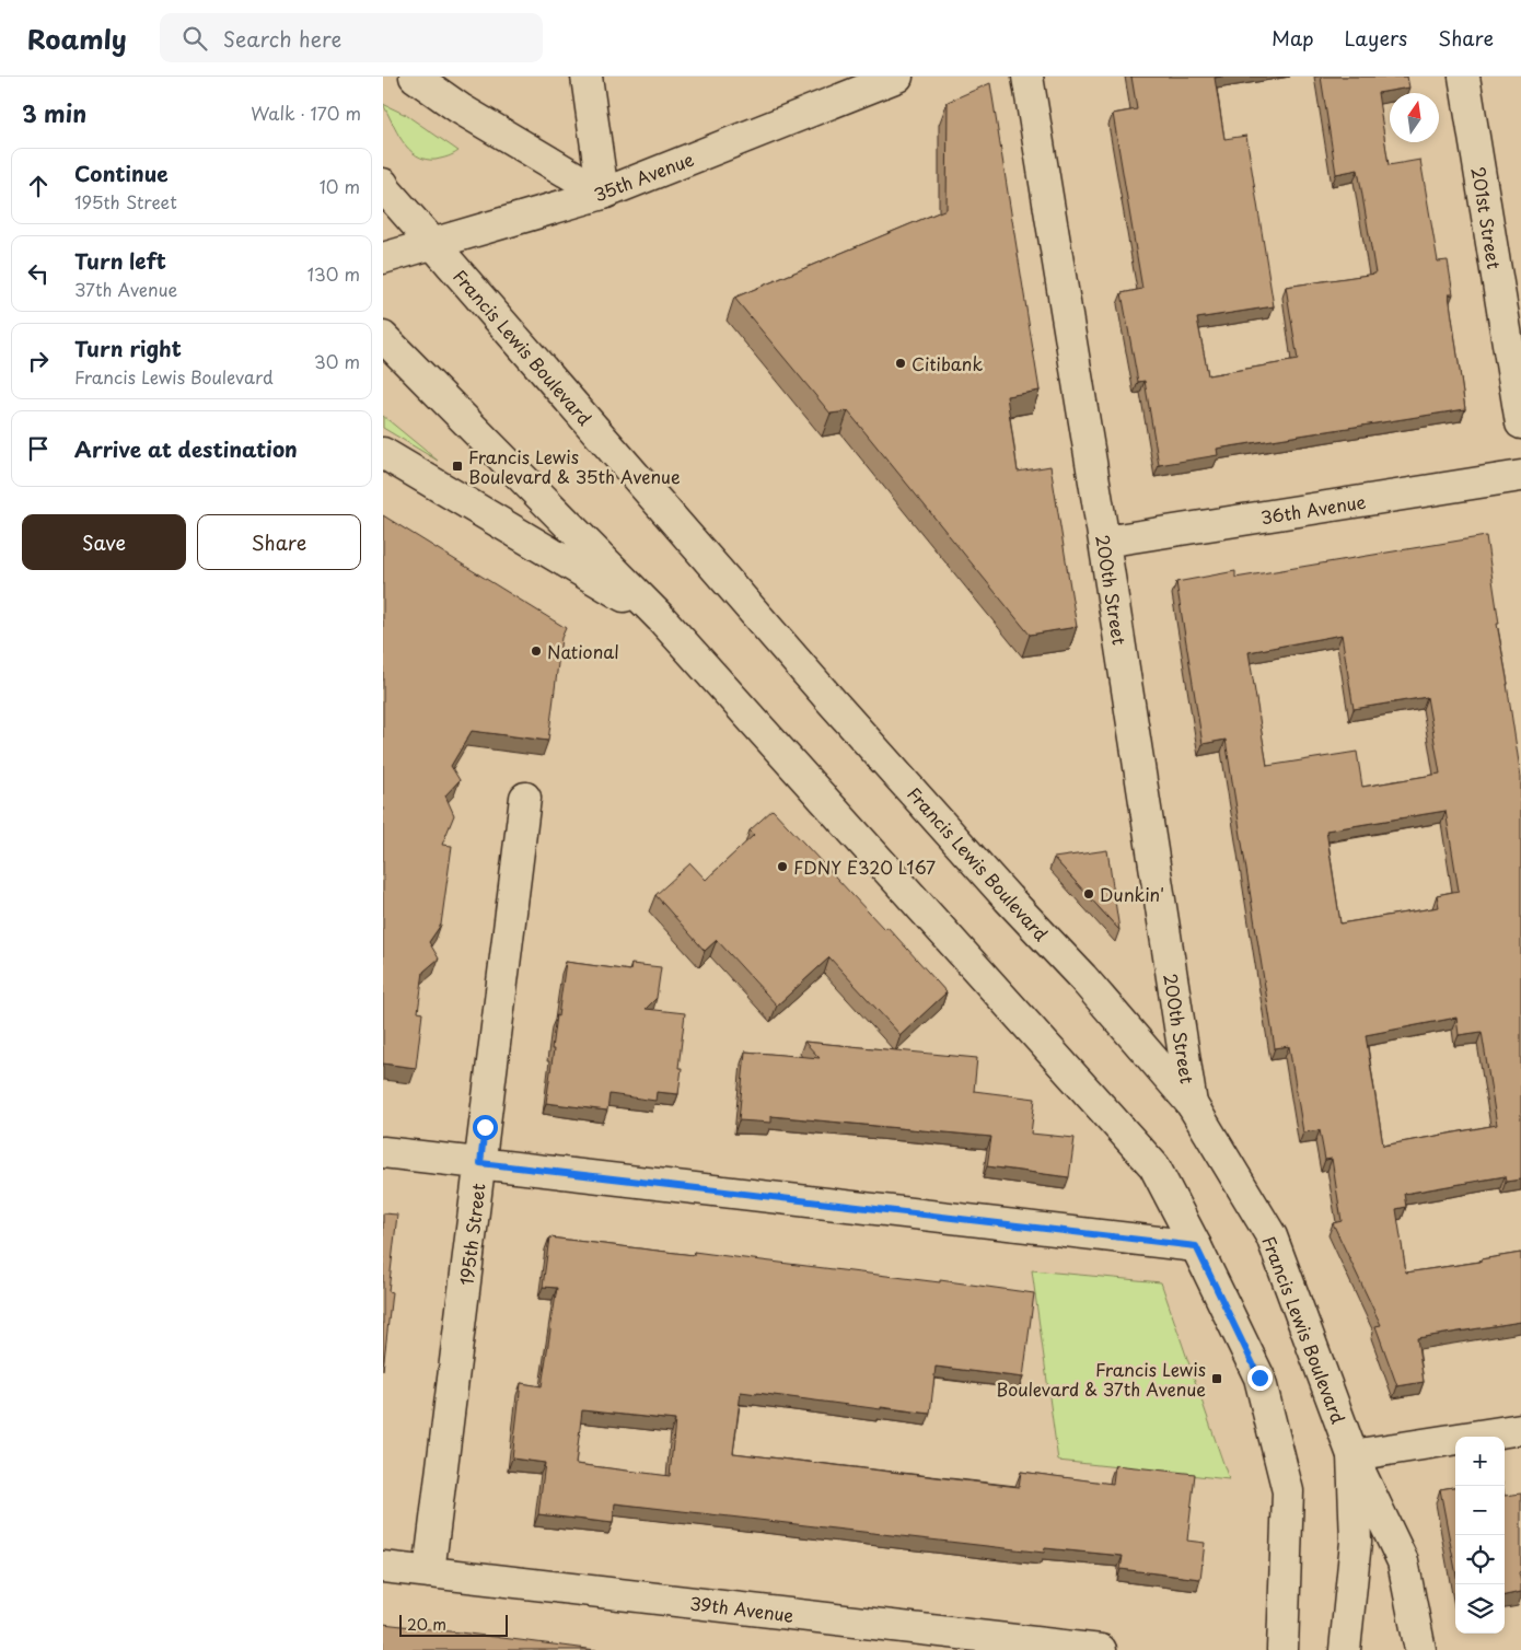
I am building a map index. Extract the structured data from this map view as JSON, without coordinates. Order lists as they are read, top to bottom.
{
  "streets": {
    "street": [
      "35th Avenue",
      "201st Street",
      "Francis Lewis Boulevard",
      "36th Avenue",
      "200th Street",
      "195th Street",
      "39th Avenue"
    ]
  },
  "crossings": [
    ["35th Avenue", "Francis Lewis Boulevard"],
    ["Francis Lewis Boulevard", "200th Street"],
    ["36th Avenue", "200th Street"],
    ["195th Street", "39th Avenue"]
  ],
  "places": {
    "other": [
      "Citibank",
      "National",
      "FDNY E320 L167",
      "Dunkin'"
    ],
    "transit": ["Francis Lewis Boulevard & 35th Avenue", "Francis Lewis Boulevard & 37th Avenue"]
  },
  "scale_bar": "20 m",
  "north": "top",
  "page": {
    "header": "Roamly",
    "search": "Search here",
    "nav": ["Map", "Layers", "Share"],
    "heading": ["3 min", "Walk · 170 m"],
    "list": [
      ["Continue", "195th Street", "10 m"],
      ["Turn left", "37th Avenue", "130 m"],
      ["Turn right", "Francis Lewis Boulevard", "30 m"],
      "Arrive at destination"
    ],
    "buttons": ["Save", "Share"],
    "map_buttons": ["+", "−"],
    "scale": "20 m"
  }
}
